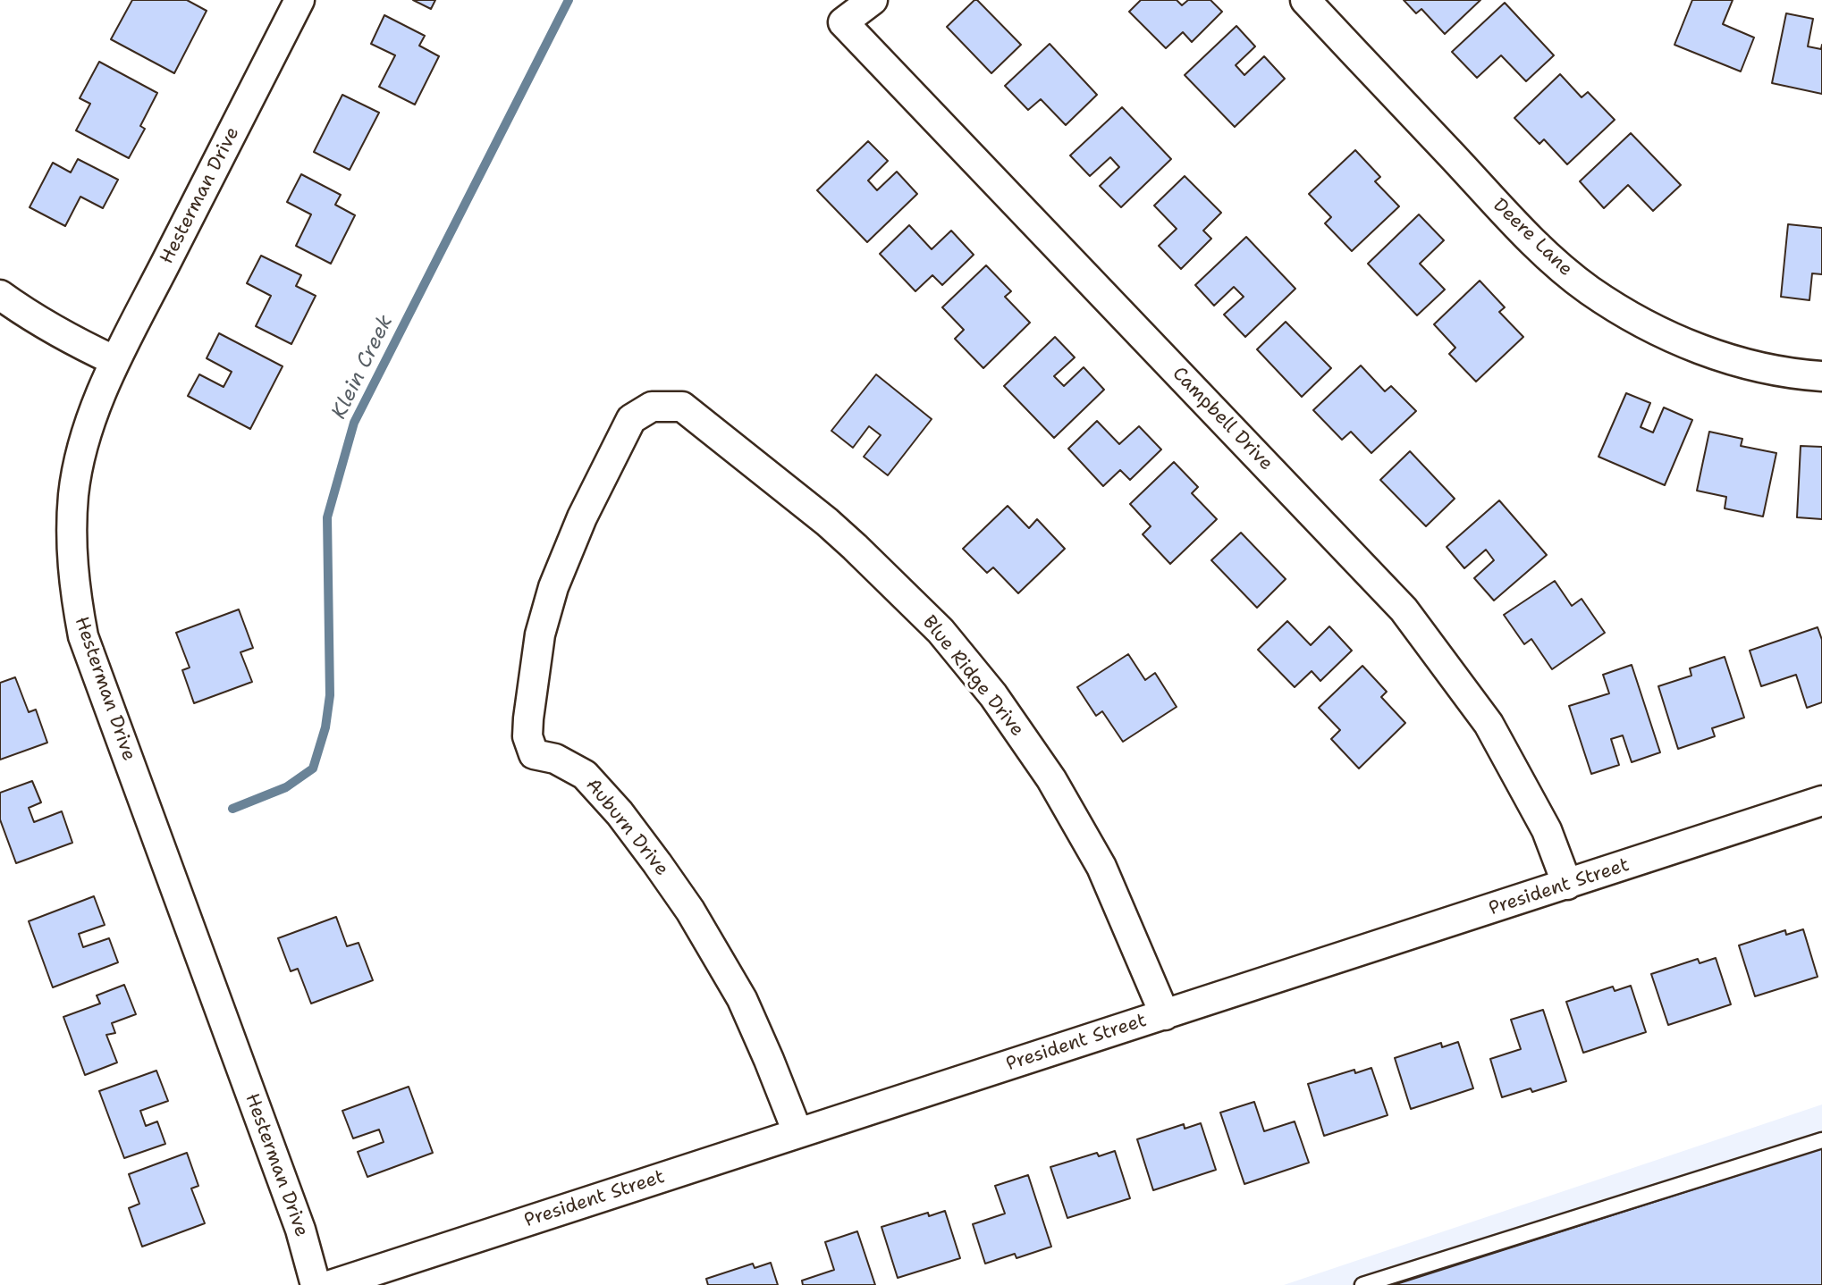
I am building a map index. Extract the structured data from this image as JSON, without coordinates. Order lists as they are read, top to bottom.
{
  "streets": {
    "street": [
      "Hesterman Drive",
      "Deere Lane",
      "Campbell Drive",
      "Blue Ridge Drive",
      "Auburn Drive",
      "President Street"
    ]
  },
  "crossings": [
    ["Campbell Drive", "President Street"],
    ["Blue Ridge Drive", "Auburn Drive"],
    ["Blue Ridge Drive", "President Street"],
    ["Auburn Drive", "President Street"]
  ],
  "water": ["Klein Creek"]
}
